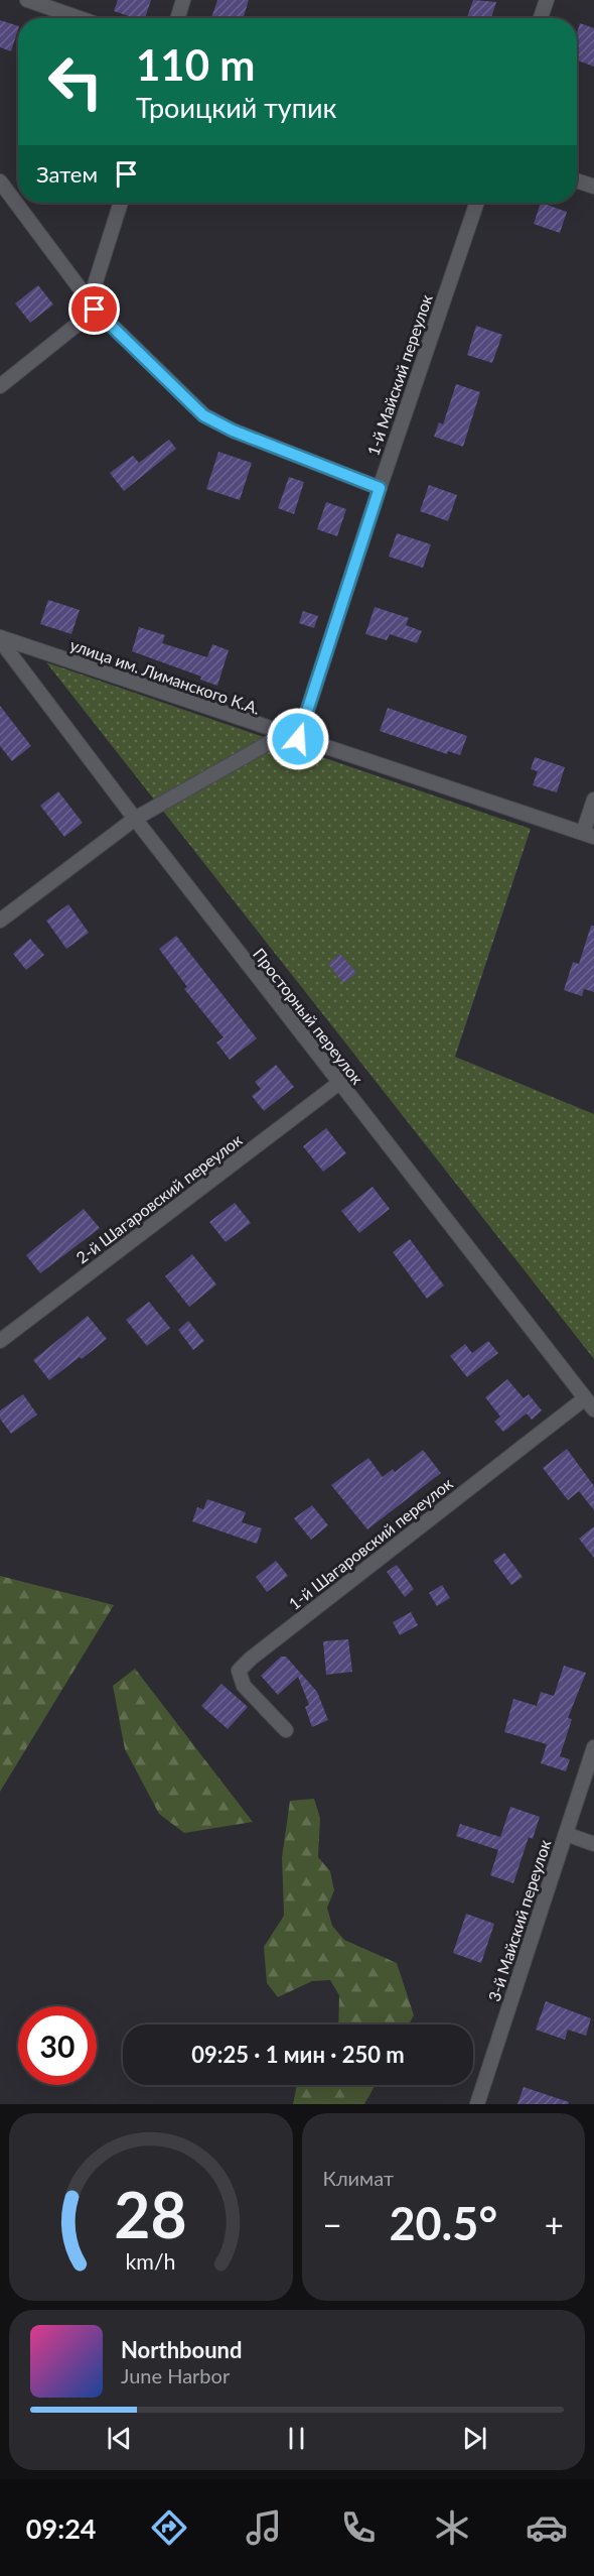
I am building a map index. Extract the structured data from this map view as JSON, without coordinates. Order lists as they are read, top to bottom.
{
  "streets": {
    "street": [
      "1-й Майский переулок",
      "улица им. Лиманского К.А.",
      "Просторный переулок",
      "2-й Шагаровский переулок",
      "1-й Шагаровский переулок",
      "3-й Майский переулок"
    ]
  },
  "crossings": [
    ["1-й Майский переулок", "улица им. Лиманского К.А."],
    ["улица им. Лиманского К.А.", "Просторный переулок"],
    ["Просторный переулок", "2-й Шагаровский переулок"],
    ["Просторный переулок", "1-й Шагаровский переулок"]
  ],
  "page": {
    "turn": ["110 m", "Троицкий тупик"],
    "then": "Затем",
    "limit": "30",
    "trip": "09:25 · 1 мин · 250 m",
    "tile": "Климат",
    "heat": ["−", "20.5°", "+"],
    "song": ["Northbound", "June Harbor"],
    "tabs": "09:24",
    "gauge": ["28", "km/h"]
  }
}
